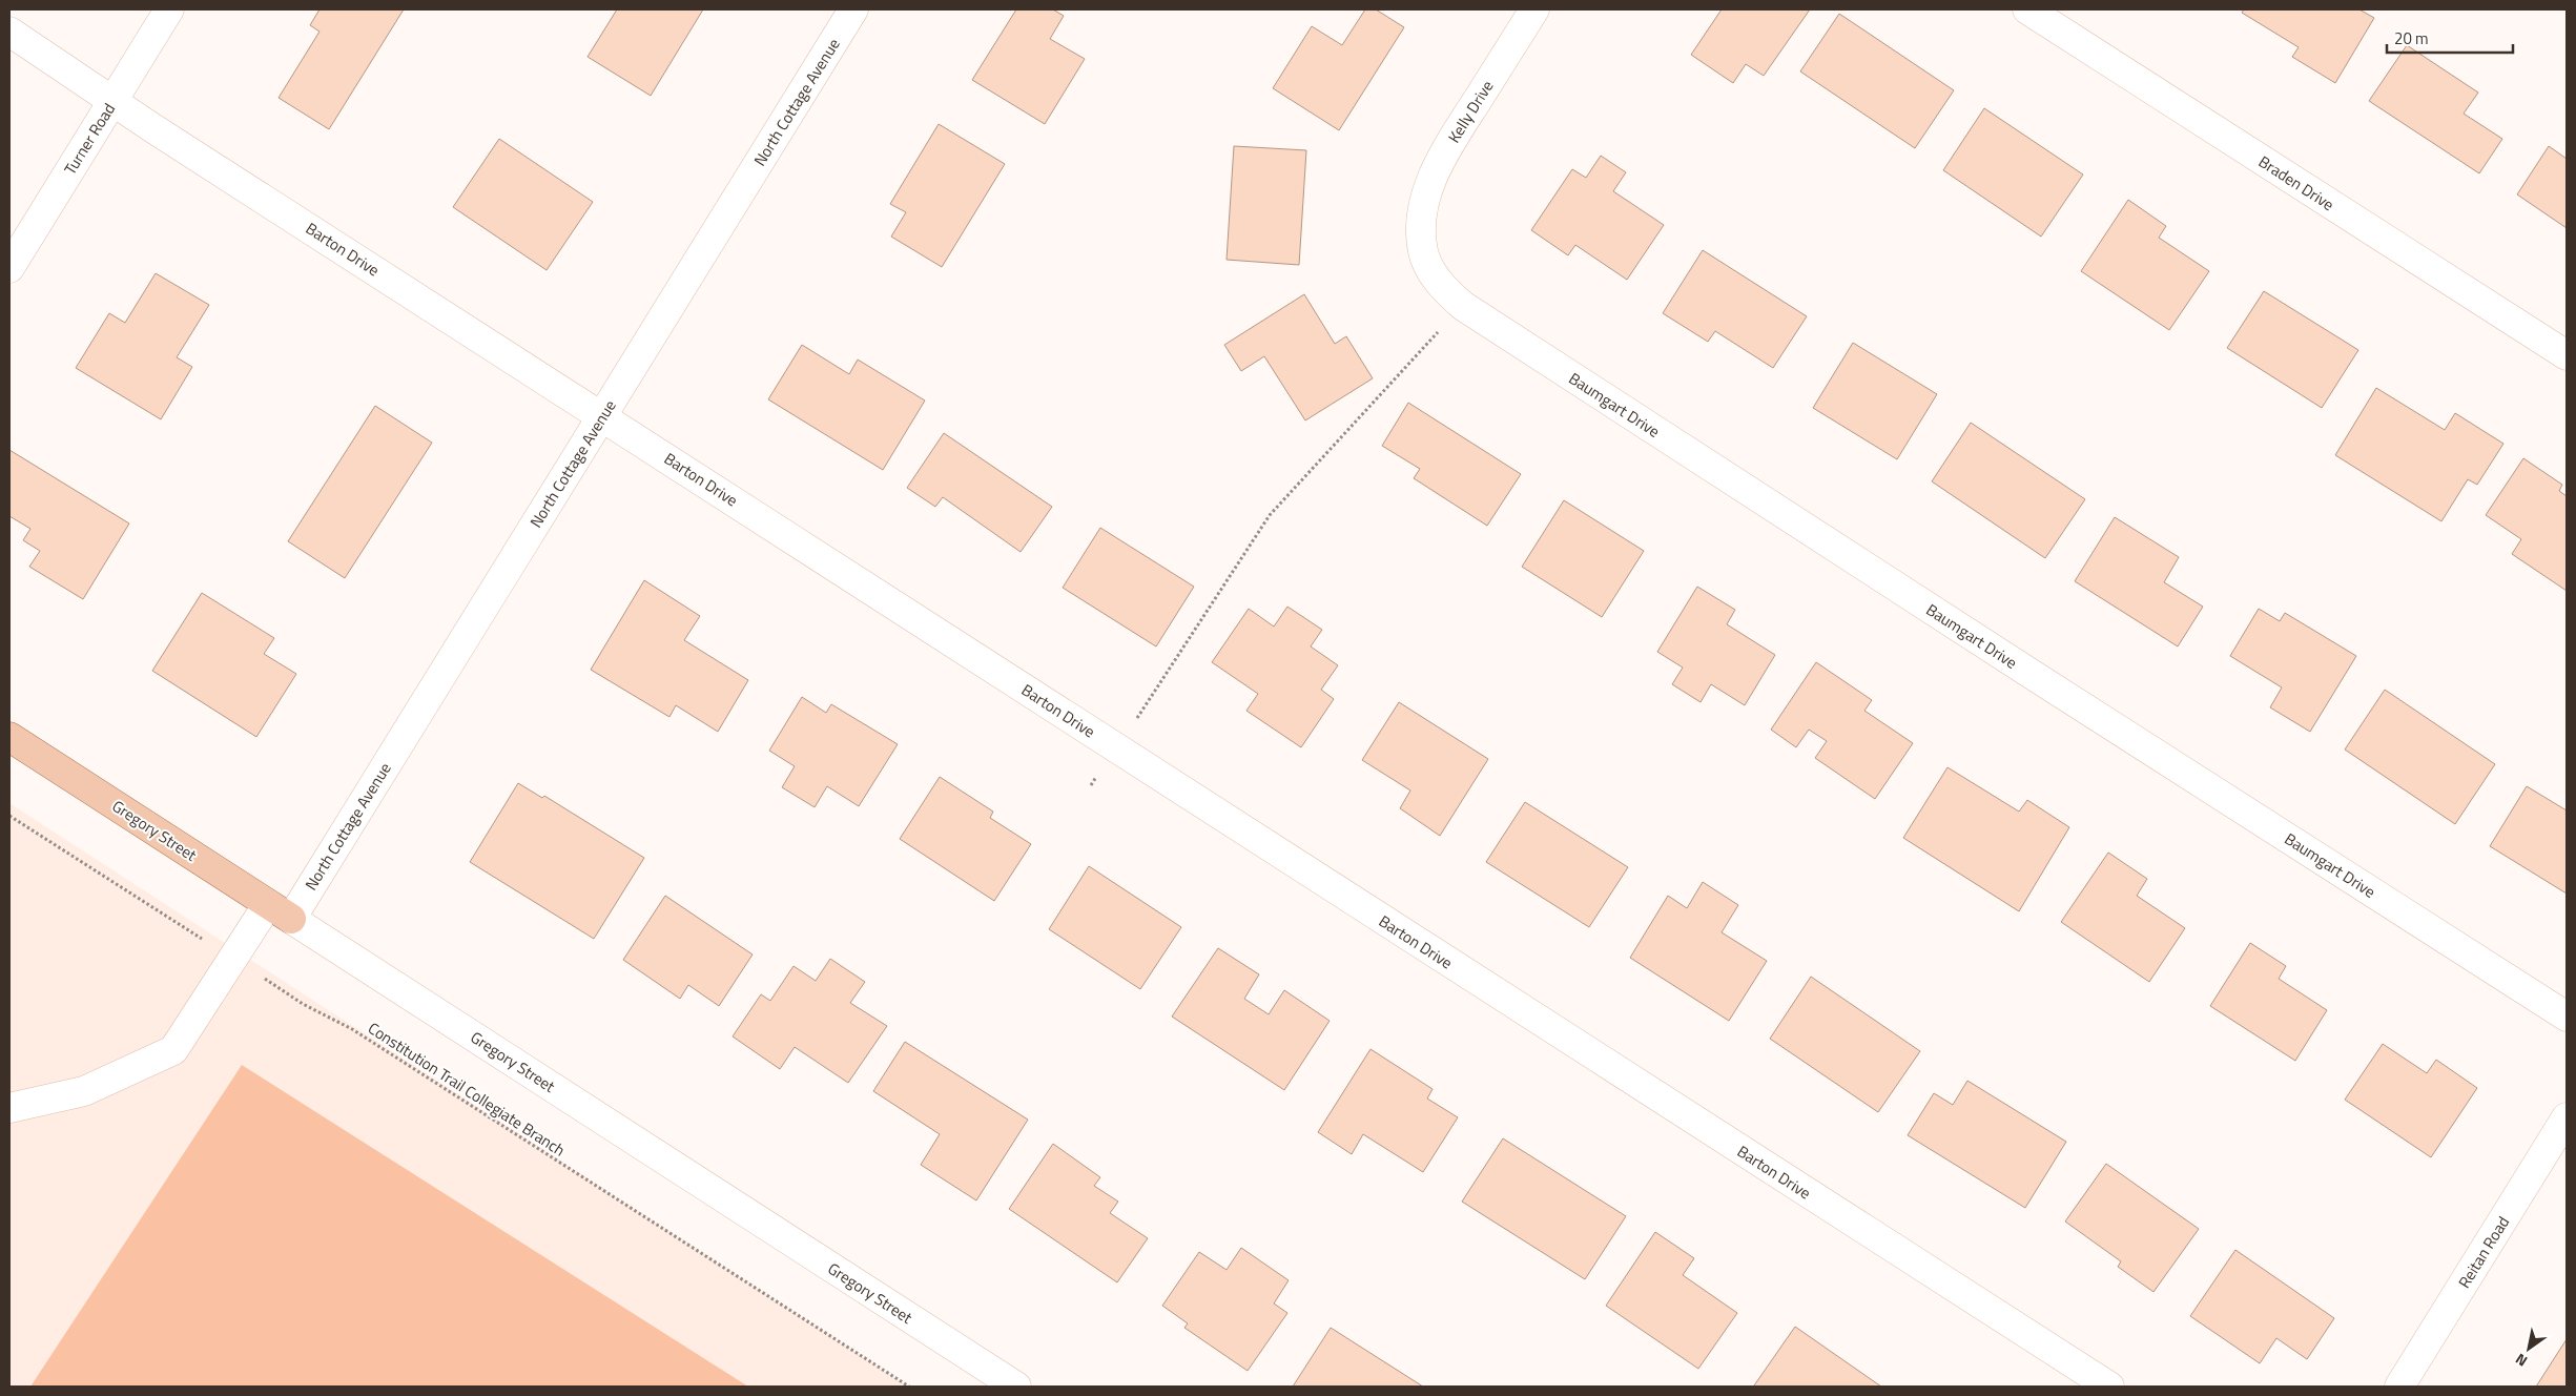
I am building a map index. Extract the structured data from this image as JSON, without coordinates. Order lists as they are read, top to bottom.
{
  "streets": {
    "main road": ["Gregory Street"],
    "street": [
      "North Cottage Avenue",
      "Kelly Drive",
      "Turner Road",
      "Braden Drive",
      "Barton Drive",
      "Baumgart Drive",
      "Reitan Road"
    ],
    "path": ["Constitution Trail Collegiate Branch"]
  },
  "crossings": [
    ["North Cottage Avenue", "Barton Drive"],
    ["North Cottage Avenue", "Gregory Street"],
    ["North Cottage Avenue", "Constitution Trail Collegiate Branch"],
    ["Kelly Drive", "Baumgart Drive"],
    ["Turner Road", "Barton Drive"]
  ],
  "scale_bar": "20 m",
  "north": "bottom left"
}
